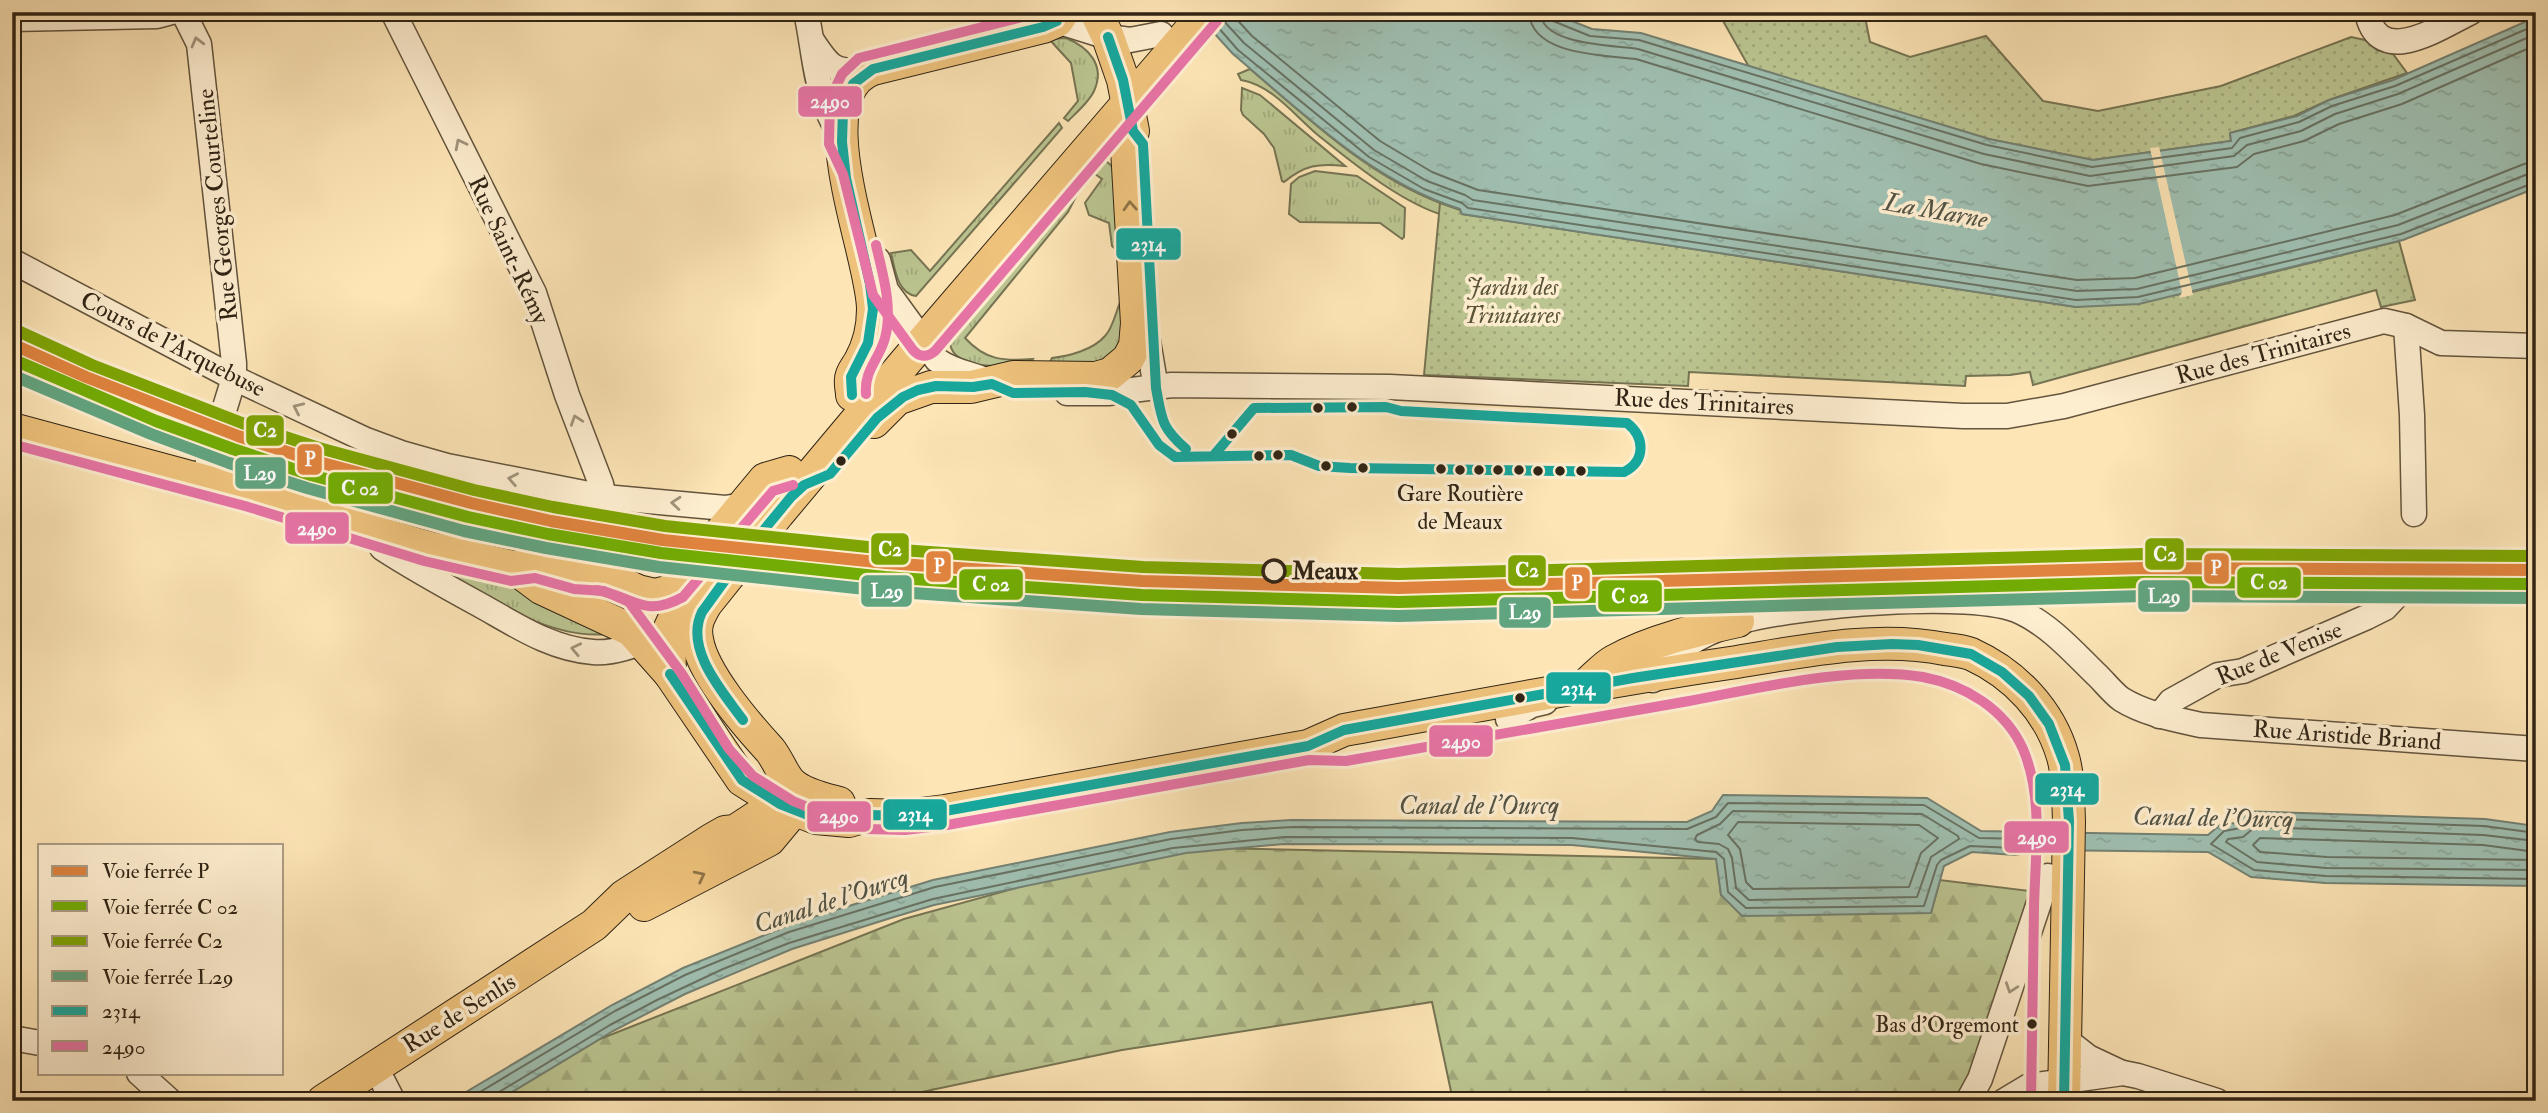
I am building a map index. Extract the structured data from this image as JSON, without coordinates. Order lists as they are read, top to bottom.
{
  "streets": {
    "main road": ["Rue des Trinitaires", "Rue de Senlis"],
    "street": [
      "Rue Georges Courteline",
      "Rue Saint-Rémy",
      "Cours de l'Arquebuse",
      "Rue de Venise",
      "Rue Aristide Briand"
    ]
  },
  "crossings": [
    ["Rue Georges Courteline", "Cours de l'Arquebuse"],
    ["Rue Saint-Rémy", "Cours de l'Arquebuse"],
    ["Cours de l'Arquebuse", "Rue des Trinitaires"],
    ["Rue de Venise", "Rue Aristide Briand"]
  ],
  "one_way": ["Rue Georges Courteline", "Rue Saint-Rémy"],
  "water": ["La Marne", "Canal de l'Ourcq"],
  "parks": ["Jardin des Trinitaires"],
  "places": ["Gare Routière de Meaux", "Meaux", "Bas d'Orgemont"],
  "lines": [
    "transit line 2490",
    "transit line 2314",
    "rail line C2",
    "rail line P",
    "rail line L29"
  ],
  "legend": [
    "Voie ferrée P",
    "Voie ferrée C 02",
    "Voie ferrée C2",
    "Voie ferrée L29",
    "2314",
    "2490"
  ]
}
